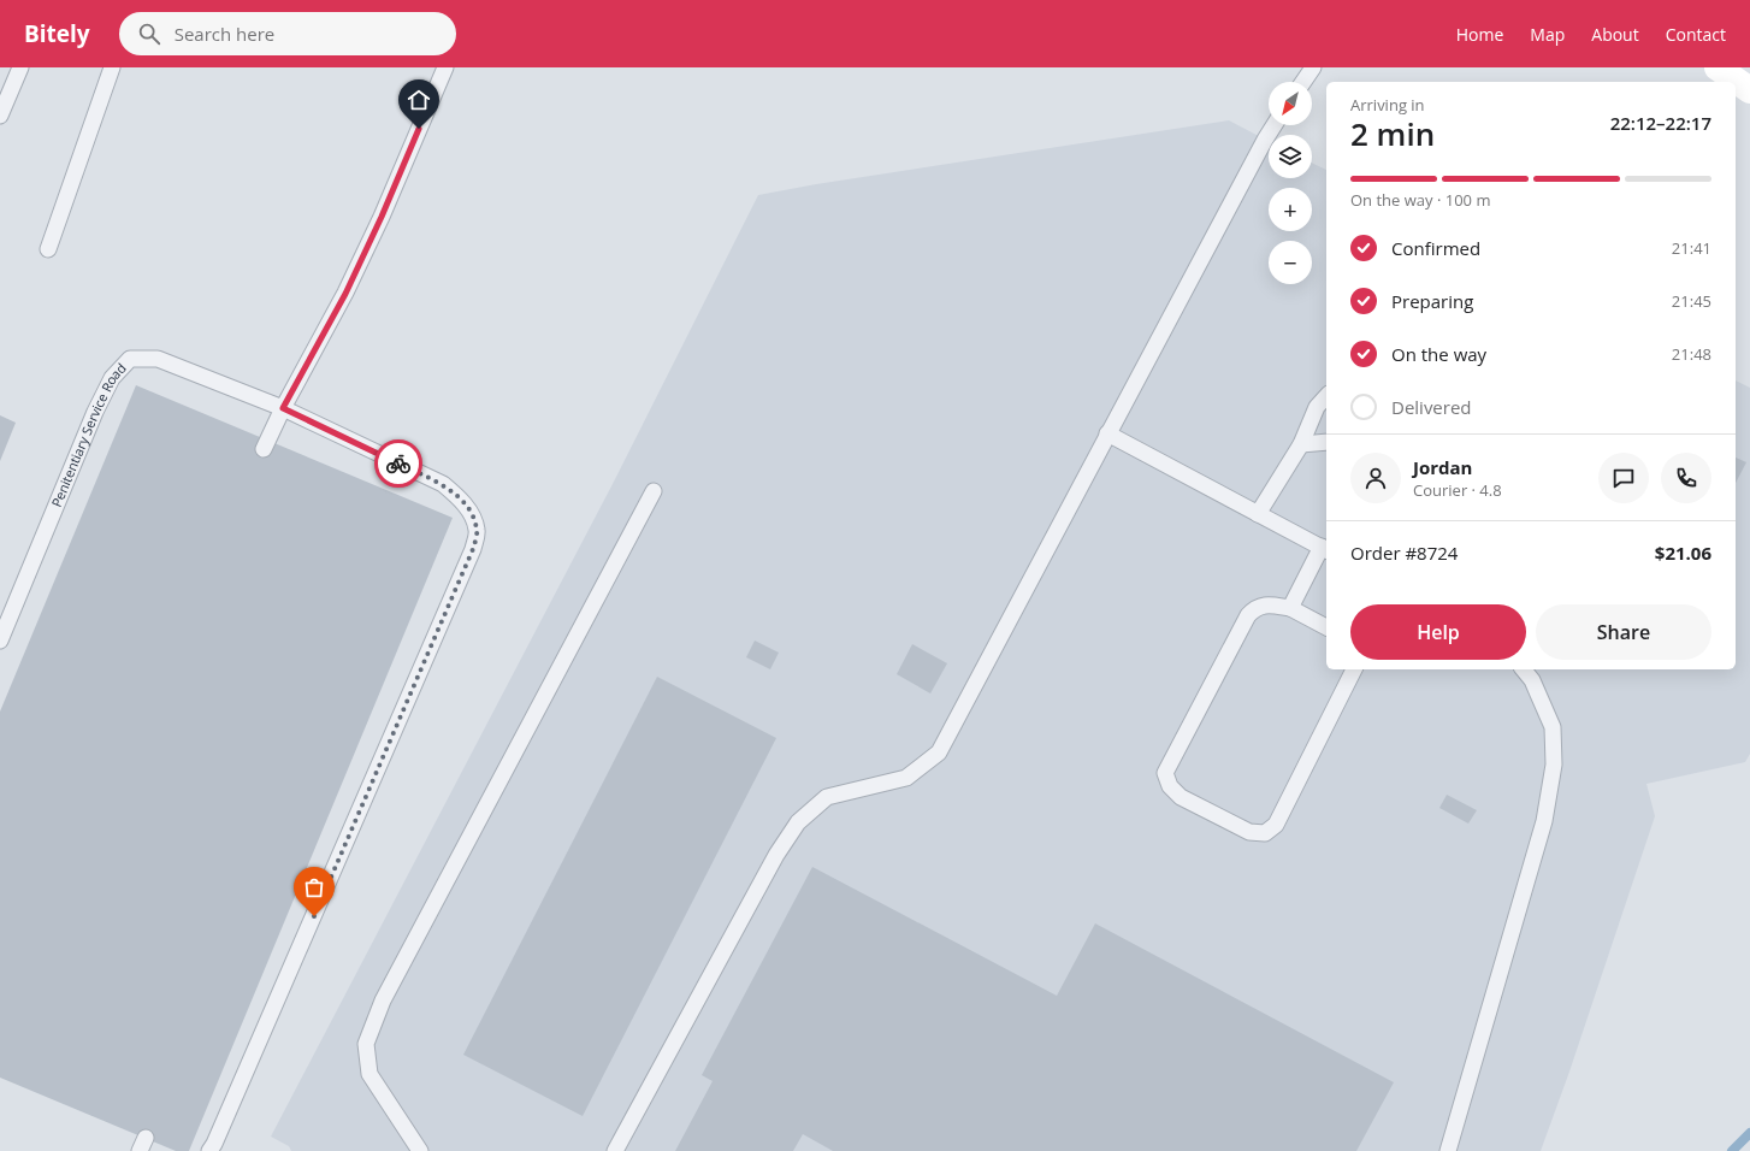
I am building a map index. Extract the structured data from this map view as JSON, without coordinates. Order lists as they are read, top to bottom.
{
  "streets": {
    "lane": ["Penitentiary Service Road"]
  },
  "north": "bottom left",
  "page": {
    "header": "Bitely",
    "search": "Search here",
    "nav": [
      "Home",
      "Map",
      "About",
      "Contact"
    ],
    "map_buttons": ["+", "−"],
    "heading": ["2 min", "Arriving in", "22:12–22:17"],
    "panel": [
      "Jordan",
      "Courier · 4.8",
      "Order #8724",
      "$21.06"
    ],
    "bar": "On the way · 100 m",
    "list": [
      ["Confirmed", "21:41"],
      ["Preparing", "21:45"],
      ["On the way", "21:48"],
      "Delivered"
    ],
    "buttons": ["Help", "Share"]
  }
}
